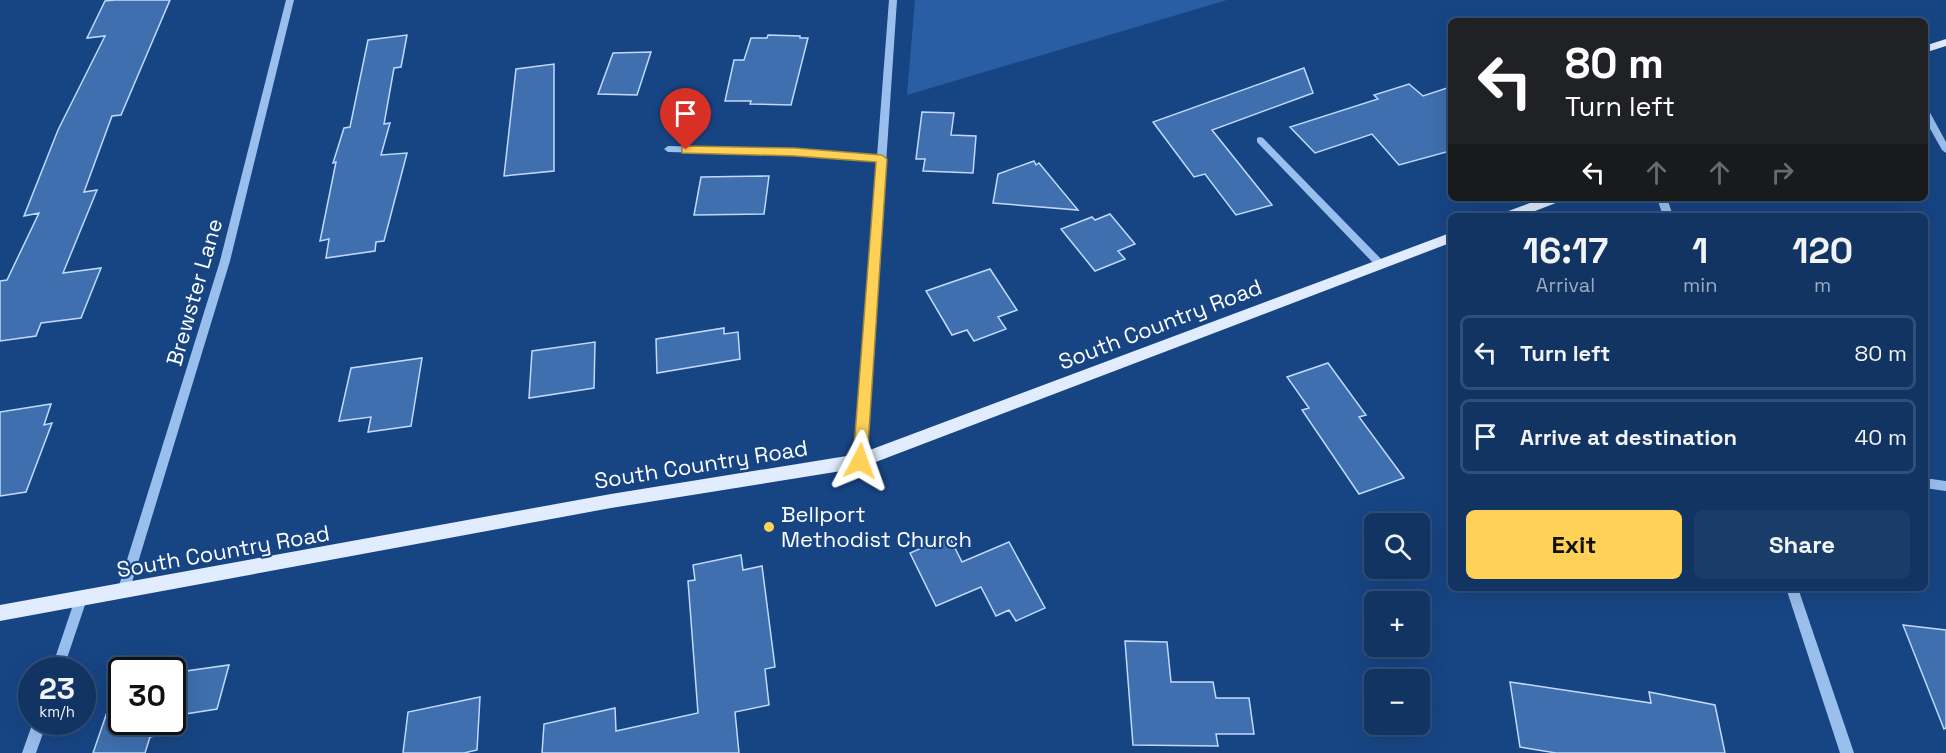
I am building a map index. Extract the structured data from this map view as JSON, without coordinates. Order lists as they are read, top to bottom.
{
  "streets": {
    "main road": ["South Country Road"],
    "street": ["Brewster Lane"]
  },
  "crossings": [
    ["Brewster Lane", "South Country Road"]
  ],
  "places": ["Bellport Methodist Church"],
  "page": {
    "turn": ["80 m", "Turn left"],
    "eta": [
      "16:17",
      "Arrival",
      "1",
      "min",
      "120",
      "m"
    ],
    "list": [
      {
        "name": "Turn left",
        "value": "80 m"
      },
      {
        "name": "Arrive at destination",
        "value": "40 m"
      }
    ],
    "buttons": ["Exit", "Share"],
    "map_buttons": ["+", "−"],
    "speed": "23 km/h",
    "limit": "30"
  }
}
